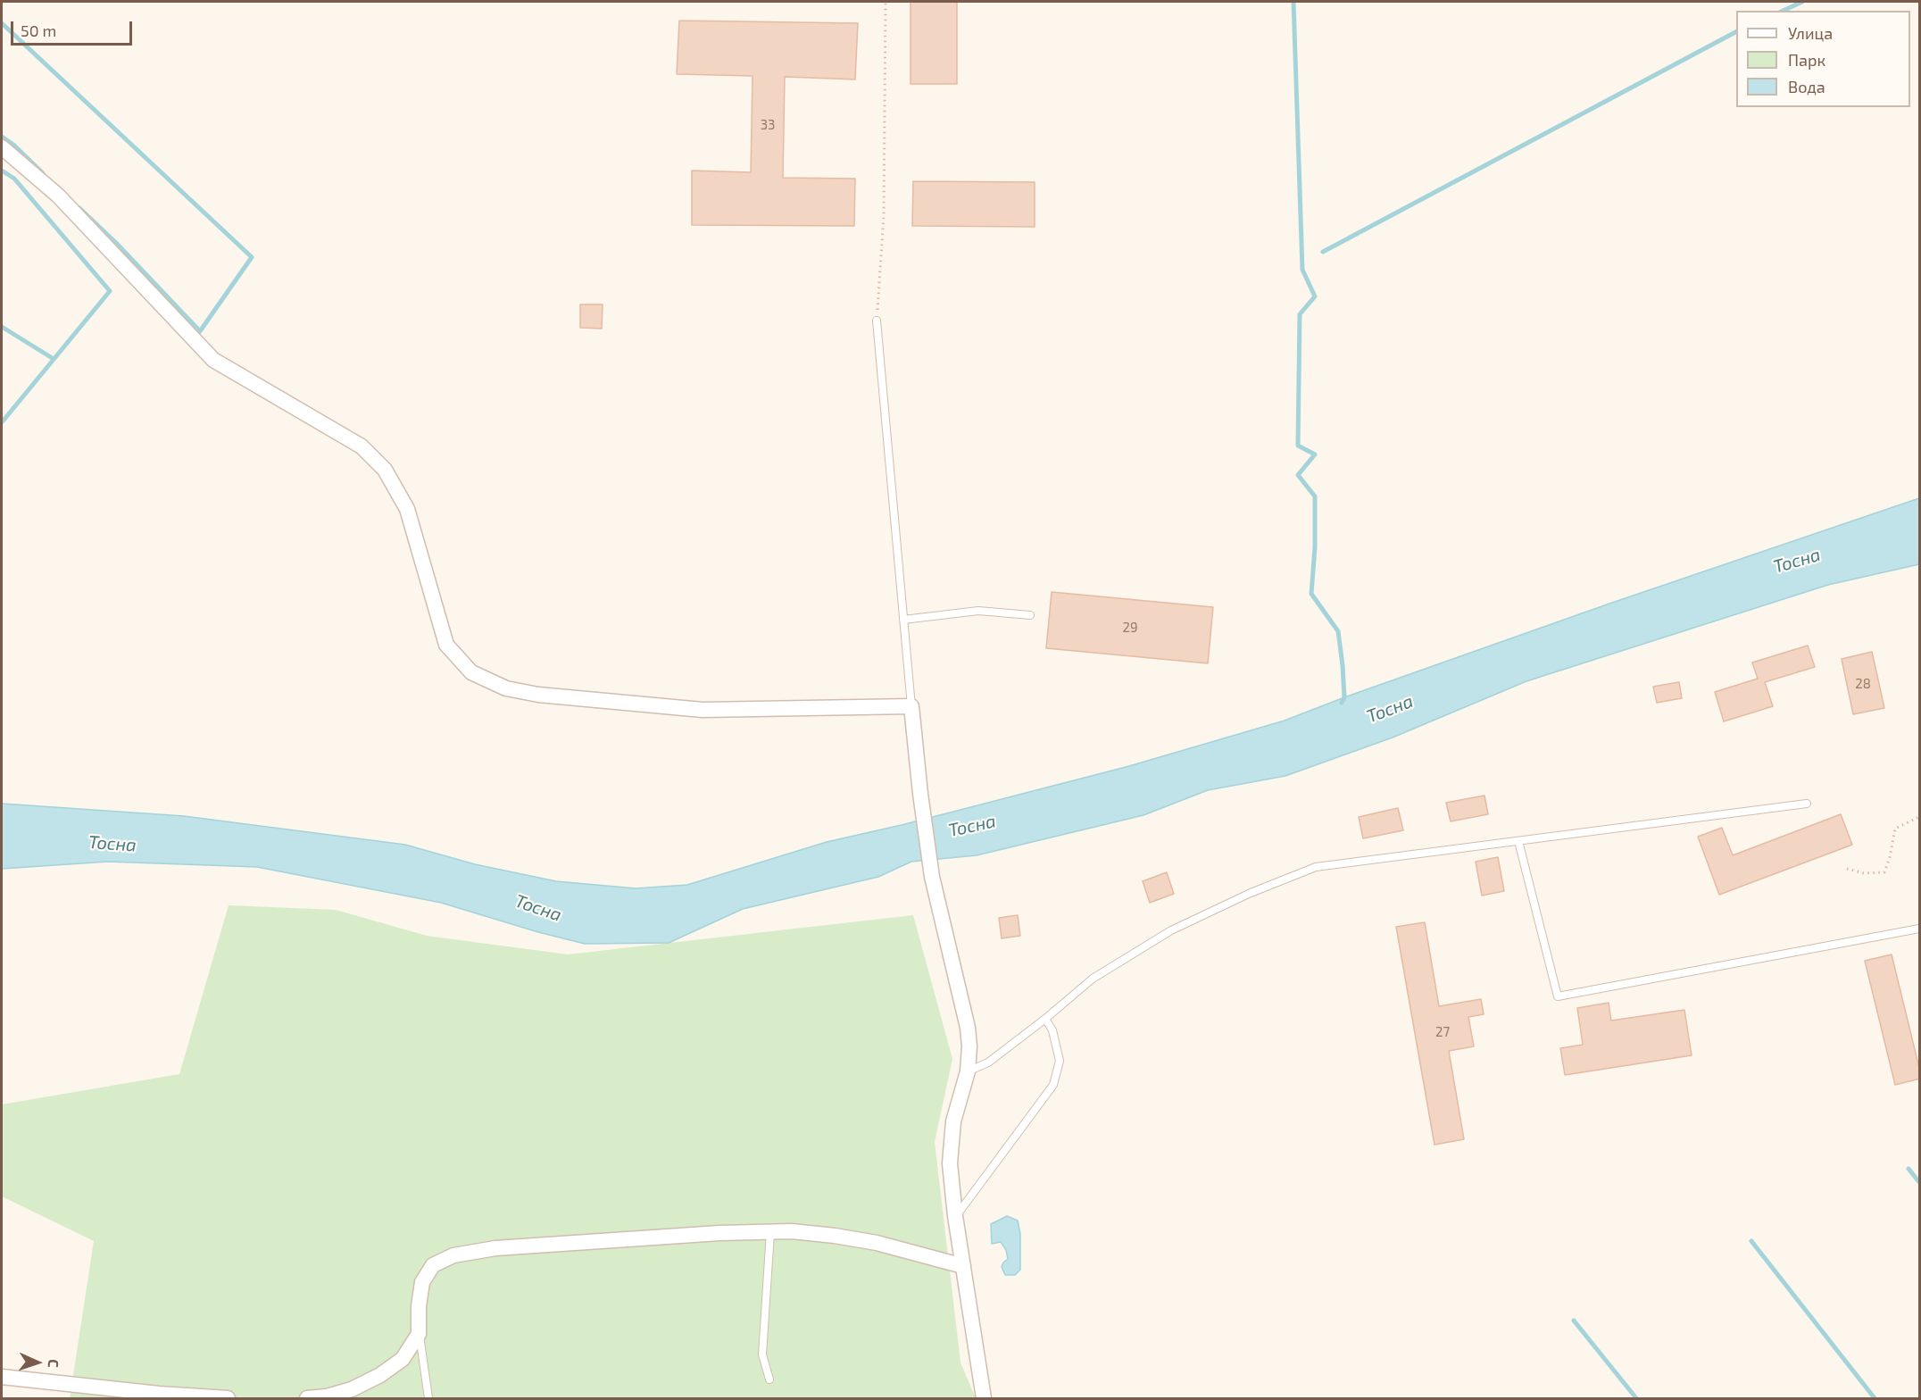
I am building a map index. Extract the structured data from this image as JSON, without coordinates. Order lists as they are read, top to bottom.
{
  "water": ["Тосна"],
  "house_numbers": [
    "33",
    "29",
    "28",
    "27"
  ],
  "legend": ["Улица", "Парк", "Вода"],
  "scale_bar": "50 m",
  "north": "right"
}
